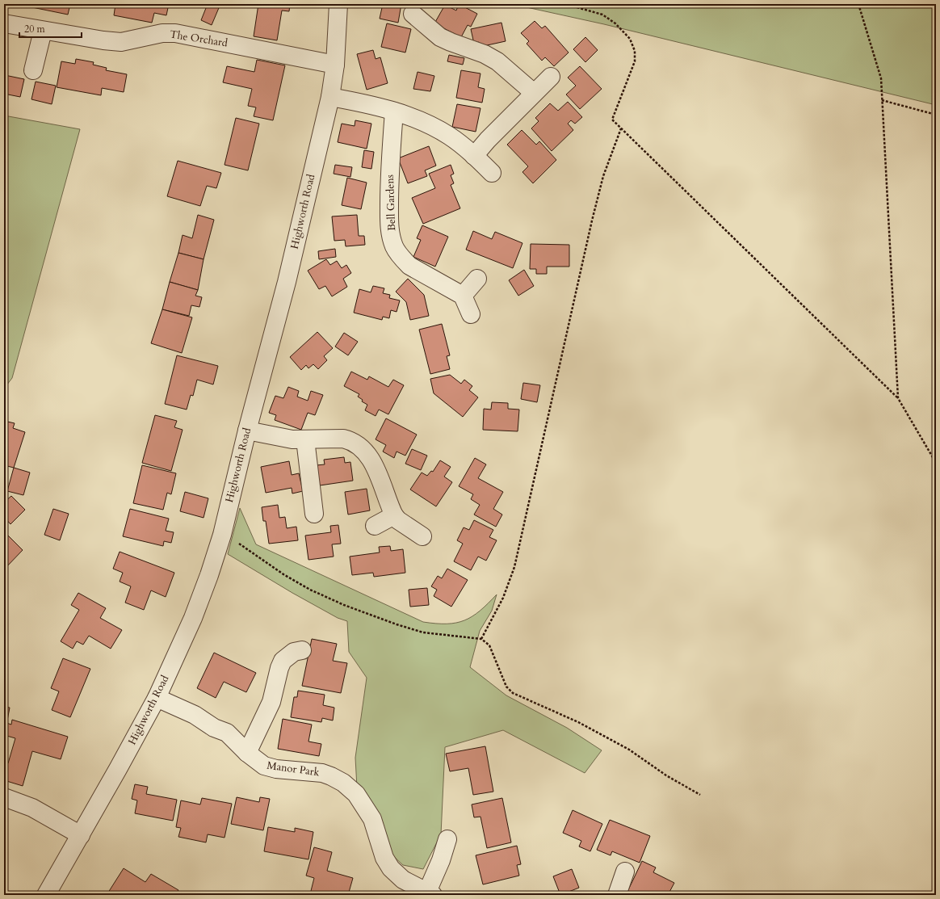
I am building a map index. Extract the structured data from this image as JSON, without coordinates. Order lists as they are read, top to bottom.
{
  "streets": {
    "street": [
      "The Orchard",
      "Bell Gardens",
      "Highworth Road",
      "Manor Park"
    ]
  },
  "crossings": [
    ["The Orchard", "Highworth Road"],
    ["Highworth Road", "Manor Park"]
  ],
  "scale_bar": "20 m"
}
